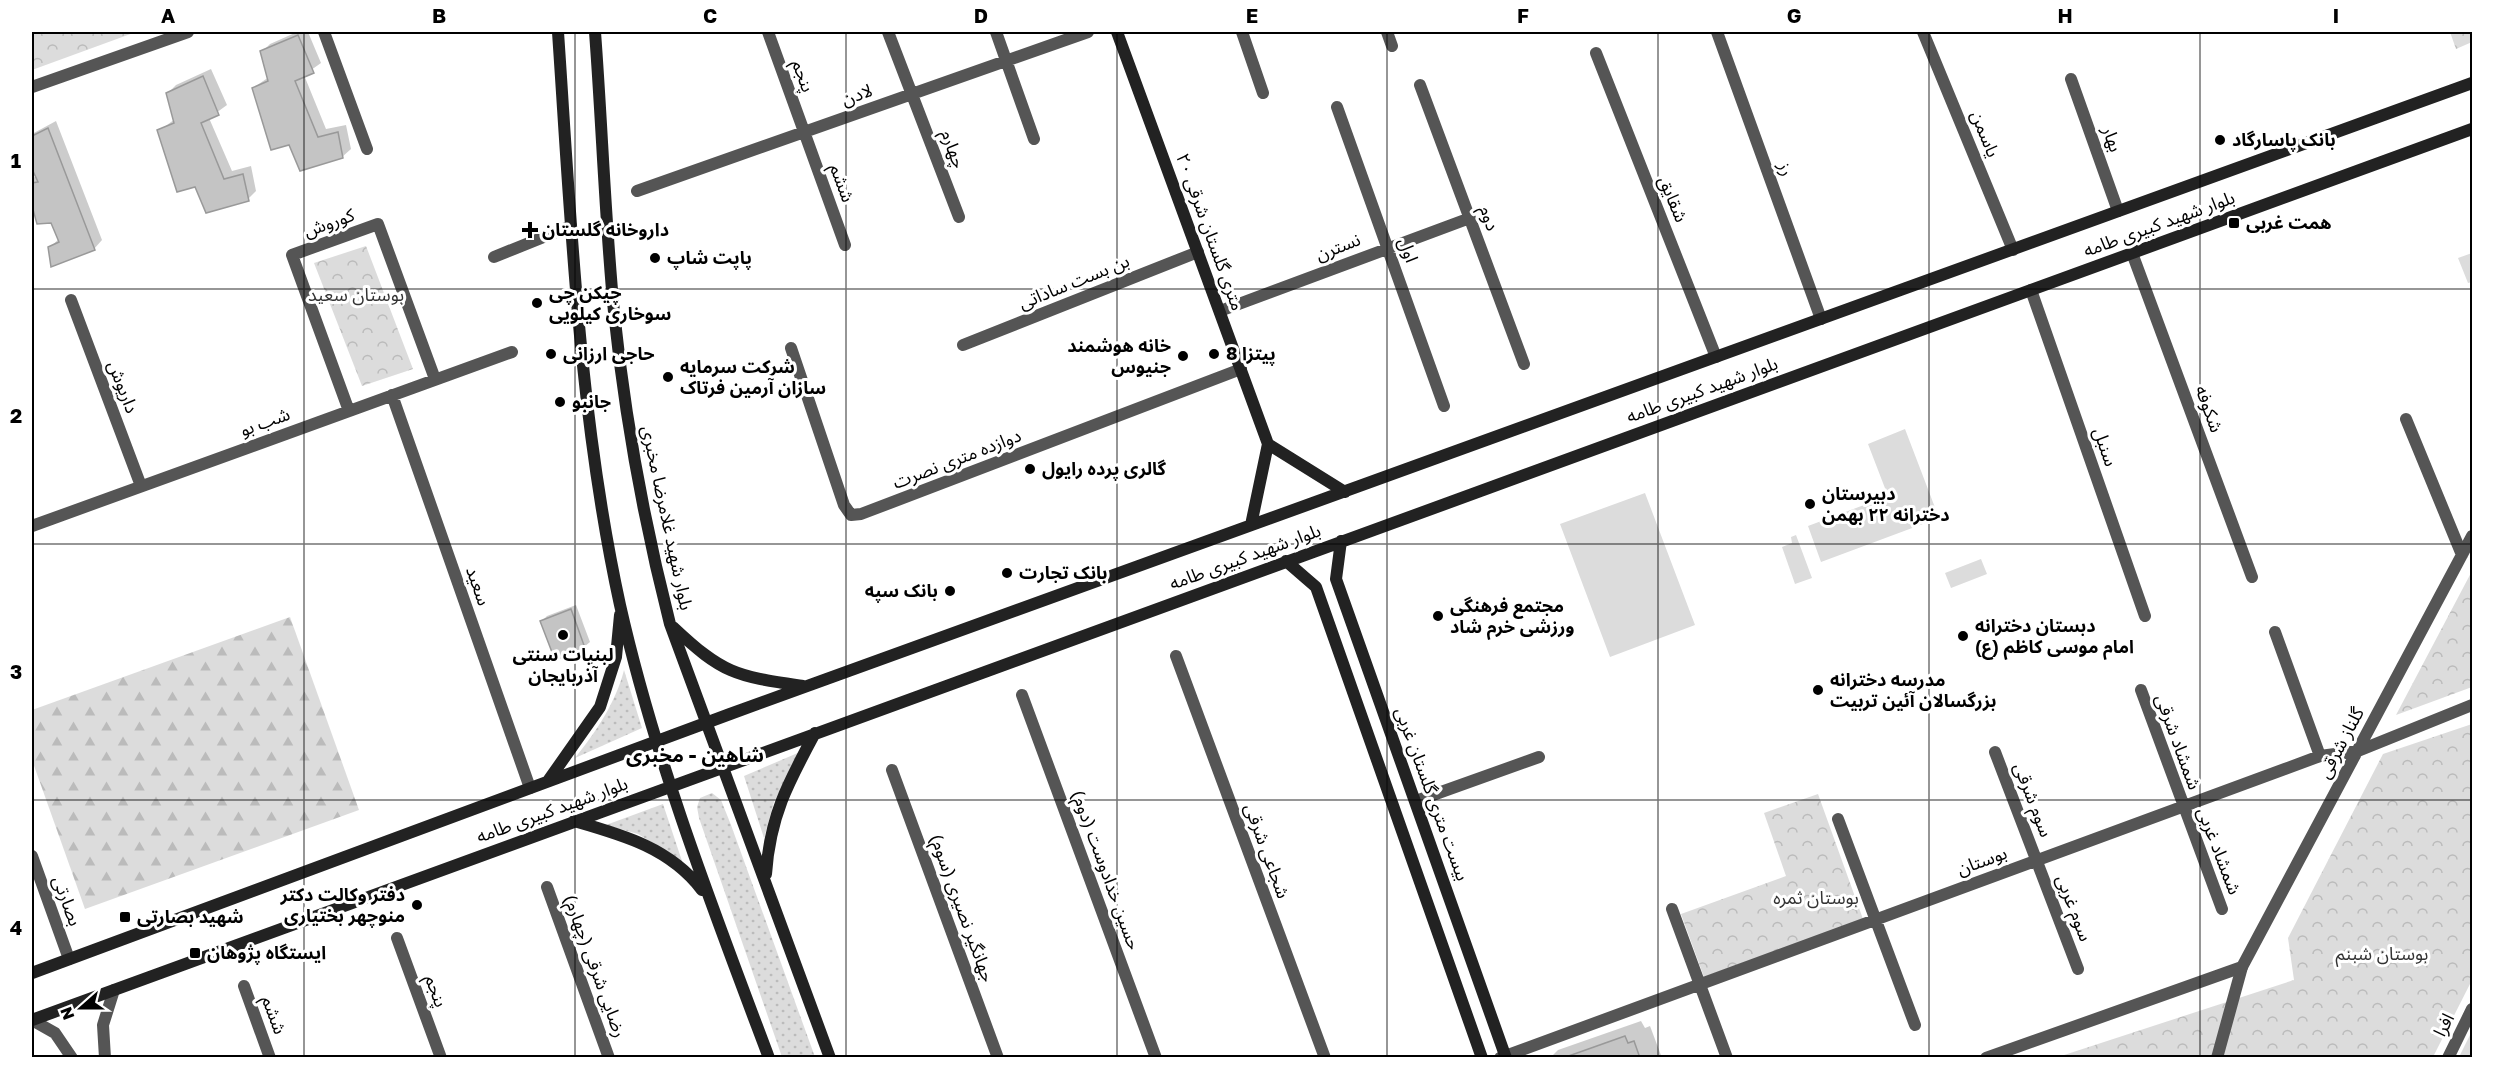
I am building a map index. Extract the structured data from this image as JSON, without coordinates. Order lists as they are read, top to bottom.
{
  "streets": {
    "main road": [
      "بلوار شهید کبیری طامه",
      "۲۰ متری گلستان شرقی",
      "بلوار شهید غلامرضا مخبری",
      "بیست متری گلستان غربی"
    ],
    "street": [
      "پنجم",
      "لادن",
      "یاسمن",
      "بهار",
      "چهارم",
      "رز",
      "ششم",
      "شقایق",
      "دوم",
      "کوروش",
      "نسترن",
      "اول",
      "بن بست ساداتی",
      "داریوش",
      "شکوفه",
      "شب بو",
      "سنبل",
      "دوازده متری نصرت",
      "سعید",
      "شمشاد شرقی",
      "گلناز شرقی",
      "سوم شرقی",
      "شجاعی شرقی",
      "شمشاد غربی",
      "بوستان",
      "حسین خدادوست (دوم)",
      "بصارتی",
      "جهانگیر نصیری (سوم)",
      "سوم غربی",
      "رضایی شرقی (چهارم)",
      "افرا"
    ]
  },
  "crossings": [
    ["پنجم", "لادن"],
    ["پنجم", "ششم"],
    ["لادن", "چهارم"],
    ["لادن", "ششم"],
    ["یاسمن", "بلوار شهید کبیری طامه"],
    ["بهار", "بلوار شهید کبیری طامه"],
    ["رز", "بلوار شهید کبیری طامه"],
    ["شقایق", "بلوار شهید کبیری طامه"],
    ["دوم", "نسترن"],
    ["کوروش", "شب بو"],
    ["بلوار شهید کبیری طامه", "شکوفه"],
    ["بلوار شهید کبیری طامه", "سنبل"],
    ["بلوار شهید کبیری طامه", "بلوار شهید غلامرضا مخبری"],
    ["بلوار شهید کبیری طامه", "سعید"],
    ["بلوار شهید کبیری طامه", "بیست متری گلستان غربی"],
    ["بلوار شهید کبیری طامه", "بصارتی"],
    ["۲۰ متری گلستان شرقی", "نسترن"],
    ["۲۰ متری گلستان شرقی", "بن بست ساداتی"],
    ["۲۰ متری گلستان شرقی", "دوازده متری نصرت"],
    ["نسترن", "اول"],
    ["داریوش", "شب بو"],
    ["شب بو", "سعید"],
    ["شمشاد شرقی", "شمشاد غربی"],
    ["شمشاد شرقی", "بوستان"],
    ["گلناز شرقی", "بوستان"],
    ["بیست متری گلستان غربی", "بوستان"],
    ["سوم شرقی", "بوستان"],
    ["سوم شرقی", "سوم غربی"],
    ["شمشاد غربی", "بوستان"],
    ["بوستان", "سوم غربی"]
  ],
  "districts": ["شاهین - مخبری"],
  "parks": ["بوستان سعید", "بوستان ثمره", "بوستان شبنم"],
  "places": {
    "other": [
      "بانک پاسارگاد",
      "پاپت شاپ",
      "چیکن چی سوخاری کیلویی",
      "حاجی ارزانی",
      "پیتزا 8",
      "خانه هوشمند جنیوس",
      "شرکت سرمایه سازان آرمین فرتاک",
      "جانبو",
      "گالری پرده رایول",
      "دبیرستان دخترانه ۲۲ بهمن",
      "بانک تجارت",
      "بانک سپه",
      "مجتمع فرهنگی ورزشی خرم شاد",
      "لبنیات سنتی آذربایجان",
      "دبستان دخترانه امام موسی کاظم (ع)",
      "مدرسه دخترانه بزرگسالان آئین تربیت",
      "دفتر وکالت دکتر منوچهر بختیاری"
    ],
    "transit": ["همت غربی", "شهید بصارتی", "ایستگاه پژوهان"],
    "health": ["داروخانه گلستان"]
  },
  "north": "left",
  "grid": {
    "columns": [
      "A",
      "B",
      "C",
      "D",
      "E",
      "F",
      "G",
      "H",
      "I"
    ],
    "rows": [
      "1",
      "2",
      "3",
      "4"
    ]
  }
}
